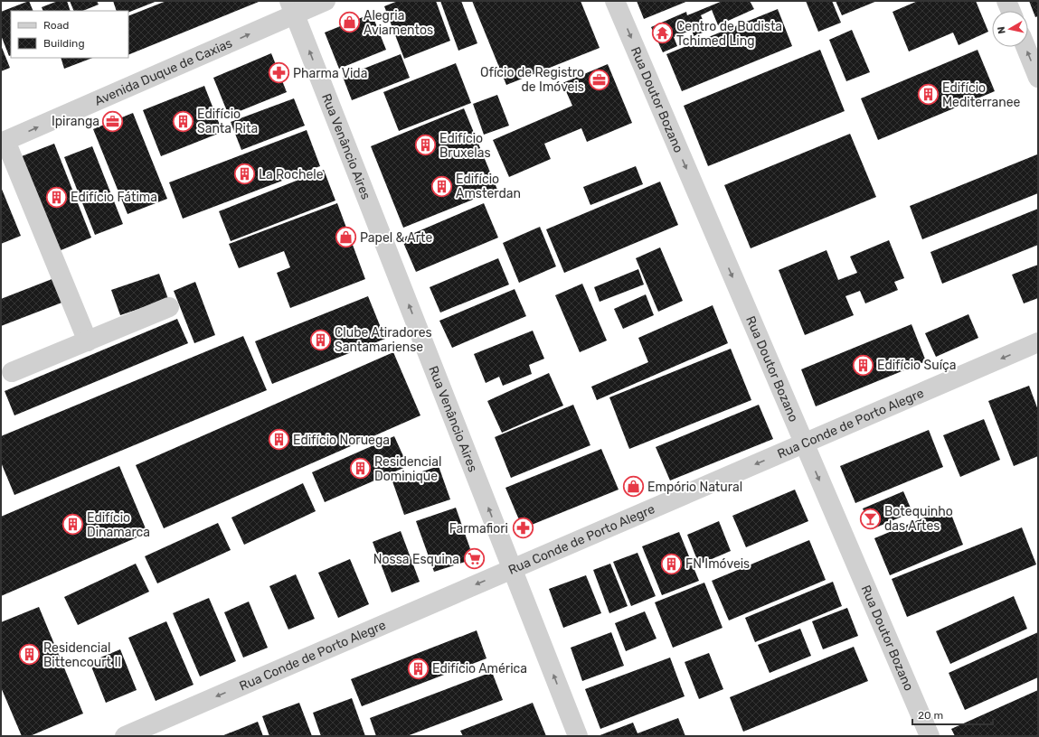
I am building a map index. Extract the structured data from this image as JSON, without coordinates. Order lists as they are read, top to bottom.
{
  "streets": {
    "street": [
      "Avenida Duque de Caxias",
      "Rua Doutor Bozano",
      "Rua Venâncio Aires",
      "Rua Conde de Porto Alegre"
    ]
  },
  "crossings": [
    ["Avenida Duque de Caxias", "Rua Venâncio Aires"],
    ["Rua Doutor Bozano", "Rua Conde de Porto Alegre"],
    ["Rua Venâncio Aires", "Rua Conde de Porto Alegre"]
  ],
  "one_way": [
    "Avenida Duque de Caxias",
    "Rua Doutor Bozano",
    "Rua Venâncio Aires",
    "Rua Conde de Porto Alegre"
  ],
  "places": {
    "shop": ["Alegria Aviamentos", "Papel & Arte", "Empório Natural"],
    "temple": ["Centro de Budista Tchimed Ling"],
    "pharmacy": ["Pharma Vida", "Farmafiori"],
    "office": ["Ofício de Registro de Imóveis", "Ipiranga"],
    "building": [
      "Edifício Mediterranee",
      "Edifício Santa Rita",
      "Edifício Bruxelas",
      "La Rochele",
      "Edifício Amsterdan",
      "Edifício Fátima",
      "Clube Atiradores Santamariense",
      "Edifício Suíça",
      "Edifício Noruega",
      "Residencial Dominique",
      "Edifício Dinamarca",
      "FN Imóveis",
      "Residencial Bittencourt II",
      "Edifício América"
    ],
    "bar": ["Botequinho das Artes"],
    "supermarket": ["Nossa Esquina"]
  },
  "legend": ["Road", "Building"],
  "scale_bar": "20 m",
  "north": "left"
}
